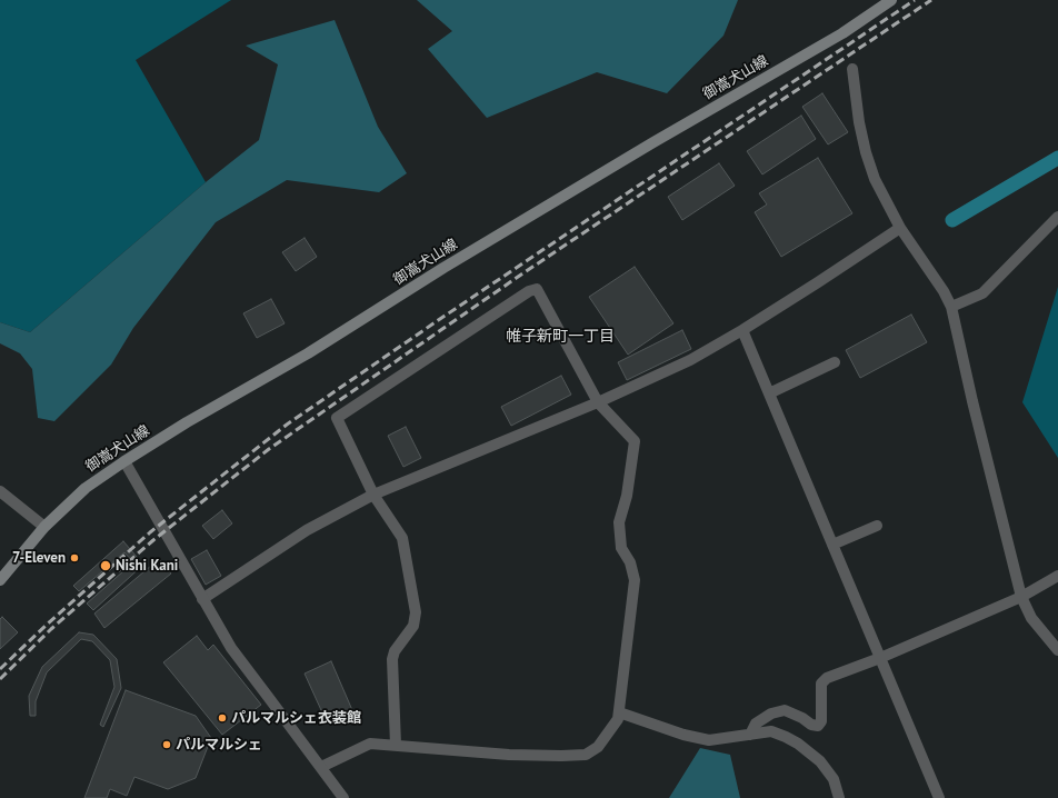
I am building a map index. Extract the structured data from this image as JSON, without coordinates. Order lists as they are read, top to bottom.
{
  "streets": {
    "main road": ["御嵩犬山線"]
  },
  "districts": ["帷子新町一丁目"],
  "places": [
    "7-Eleven",
    "Nishi Kani",
    "パルマルシェ衣装館",
    "パルマルシェ"
  ]
}
